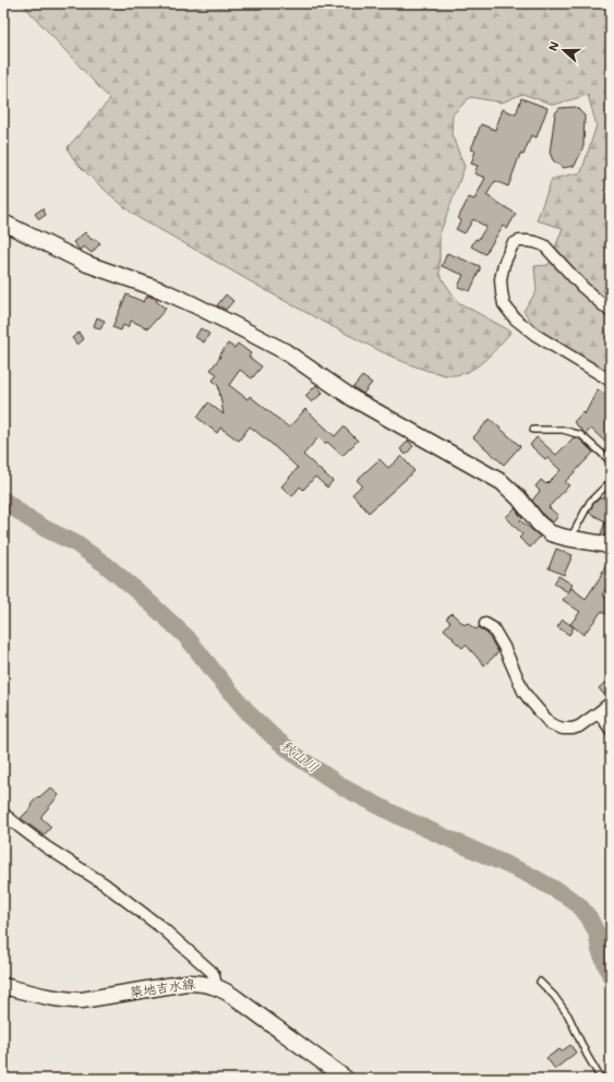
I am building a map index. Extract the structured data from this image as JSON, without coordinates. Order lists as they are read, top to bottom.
{
  "streets": {
    "street": ["築地吉水線"]
  },
  "water": ["秋山川"],
  "north": "left"
}
